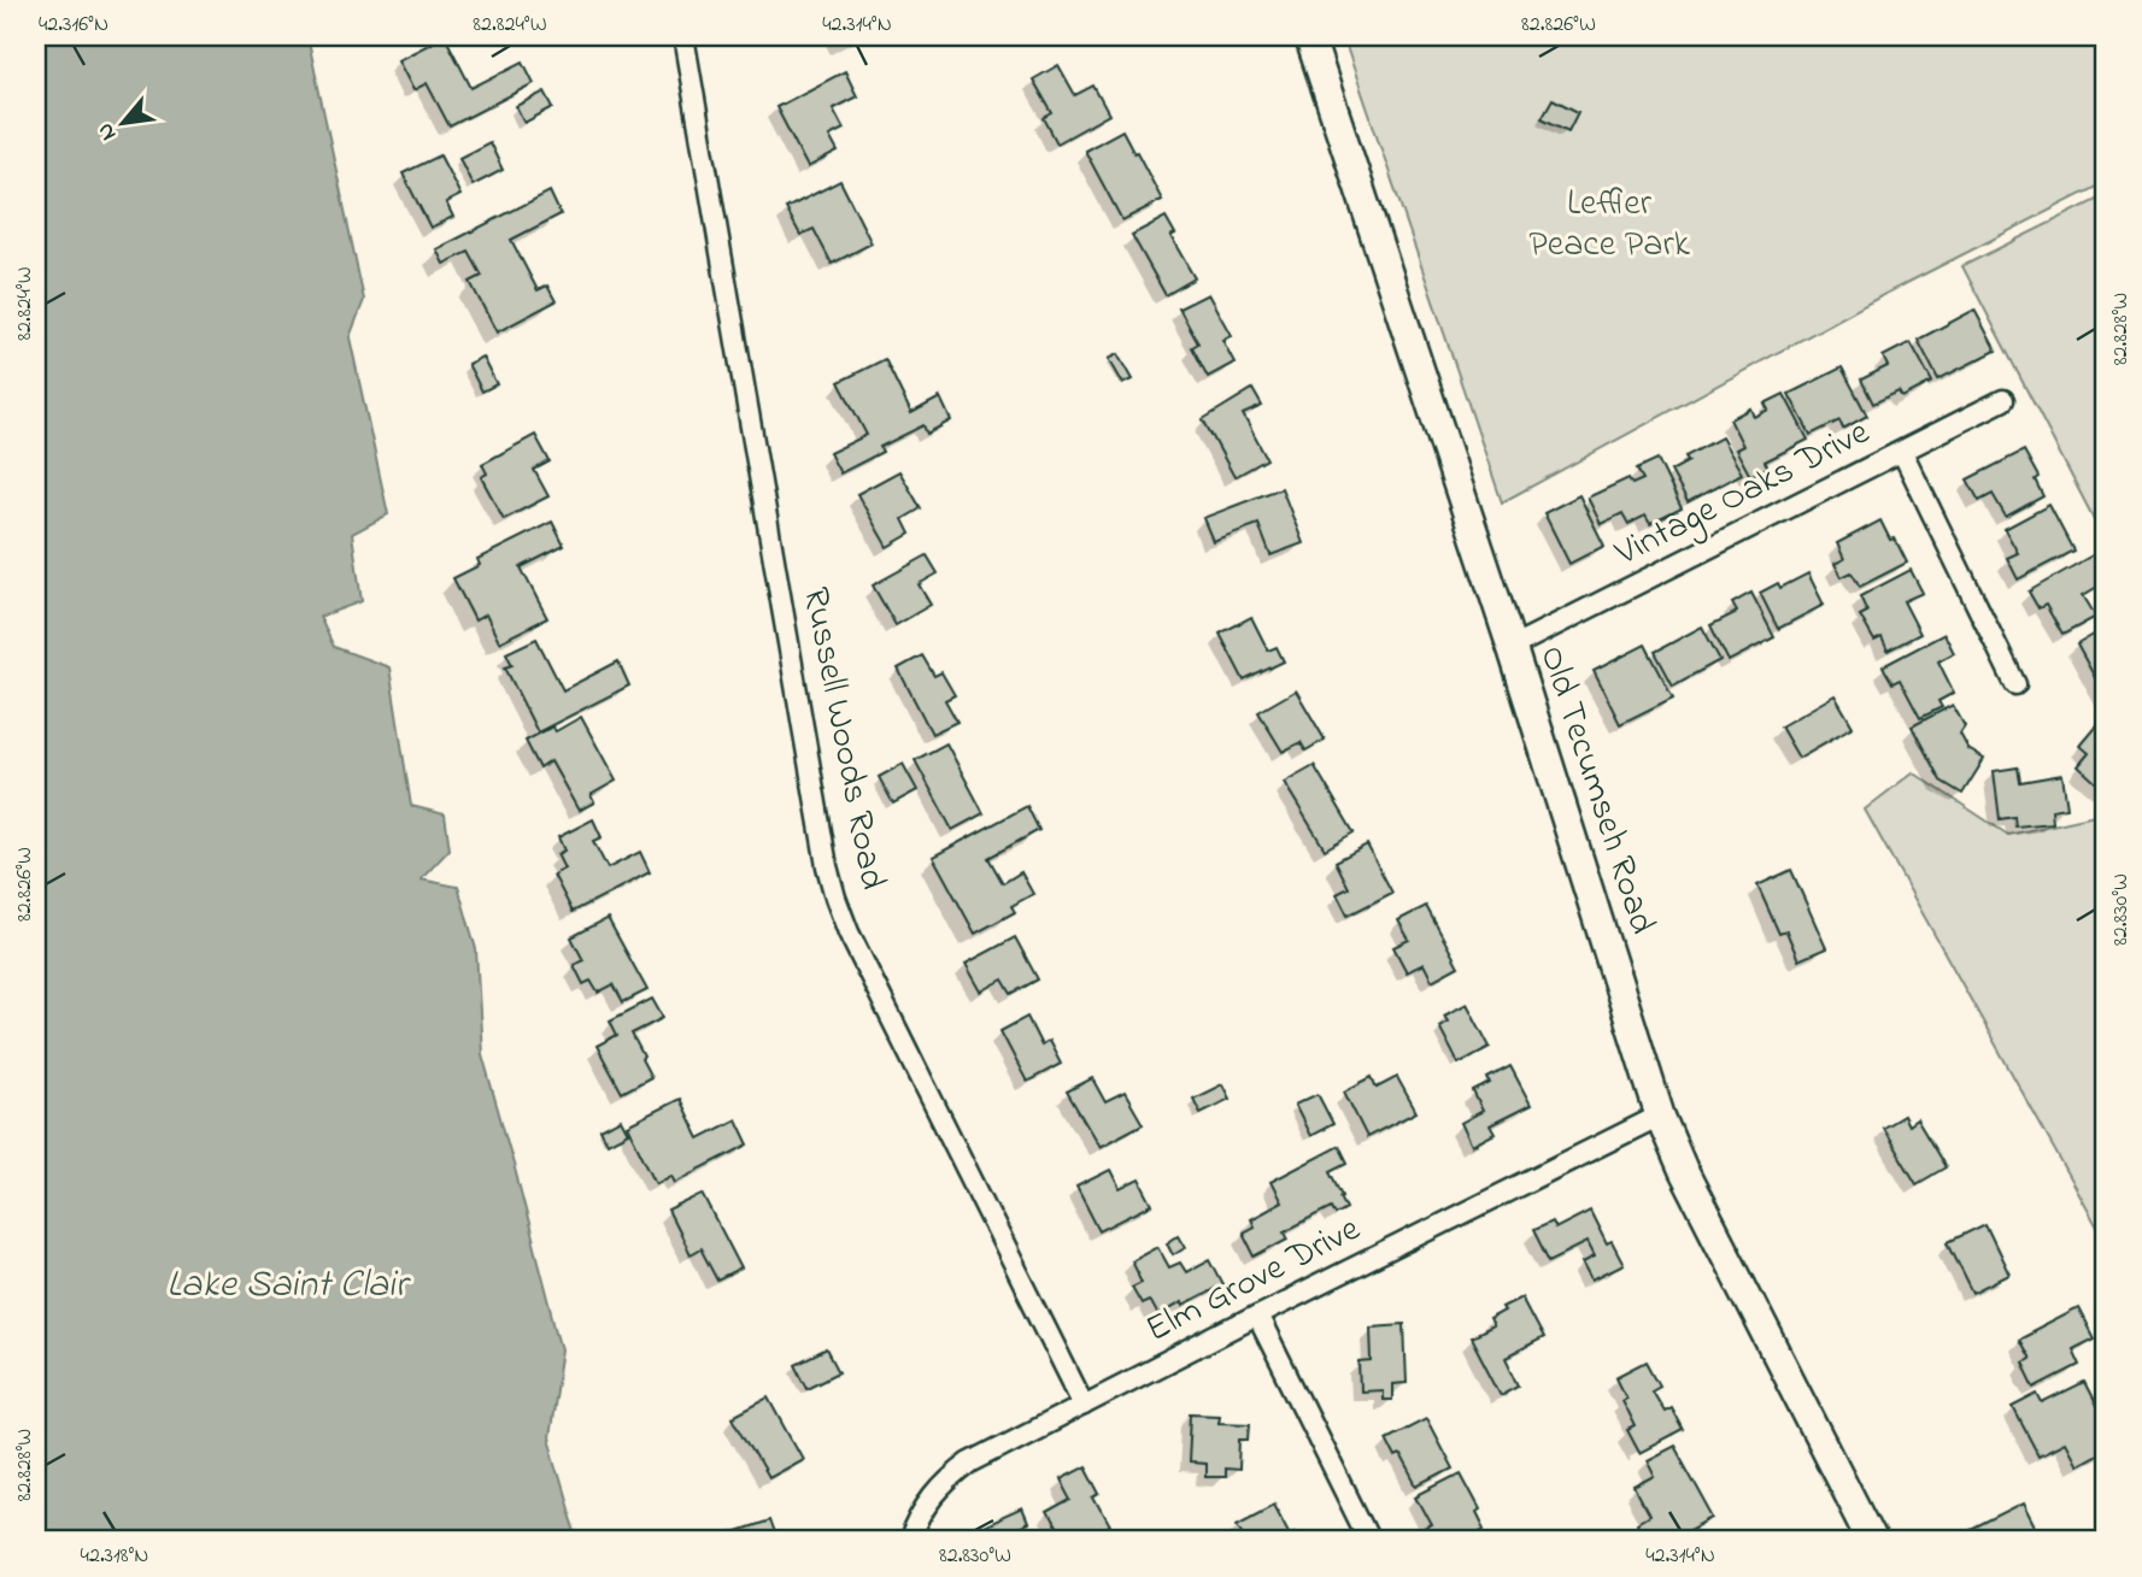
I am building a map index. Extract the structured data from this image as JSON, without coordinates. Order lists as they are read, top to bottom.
{
  "streets": {
    "main road": ["Old Tecumseh Road"],
    "street": ["Vintage Oaks Drive", "Russell Woods Road", "Elm Grove Drive"]
  },
  "crossings": [
    ["Vintage Oaks Drive", "Old Tecumseh Road"],
    ["Russell Woods Road", "Elm Grove Drive"],
    ["Old Tecumseh Road", "Elm Grove Drive"]
  ],
  "water": ["Lake Saint Clair"],
  "parks": ["Leffler Peace Park"],
  "north": "bottom left",
  "coordinates": [
    "42.316°N",
    "82.824°W",
    "42.314°N",
    "82.826°W",
    "82.828°W",
    "82.830°W",
    "42.318°N"
  ]
}
